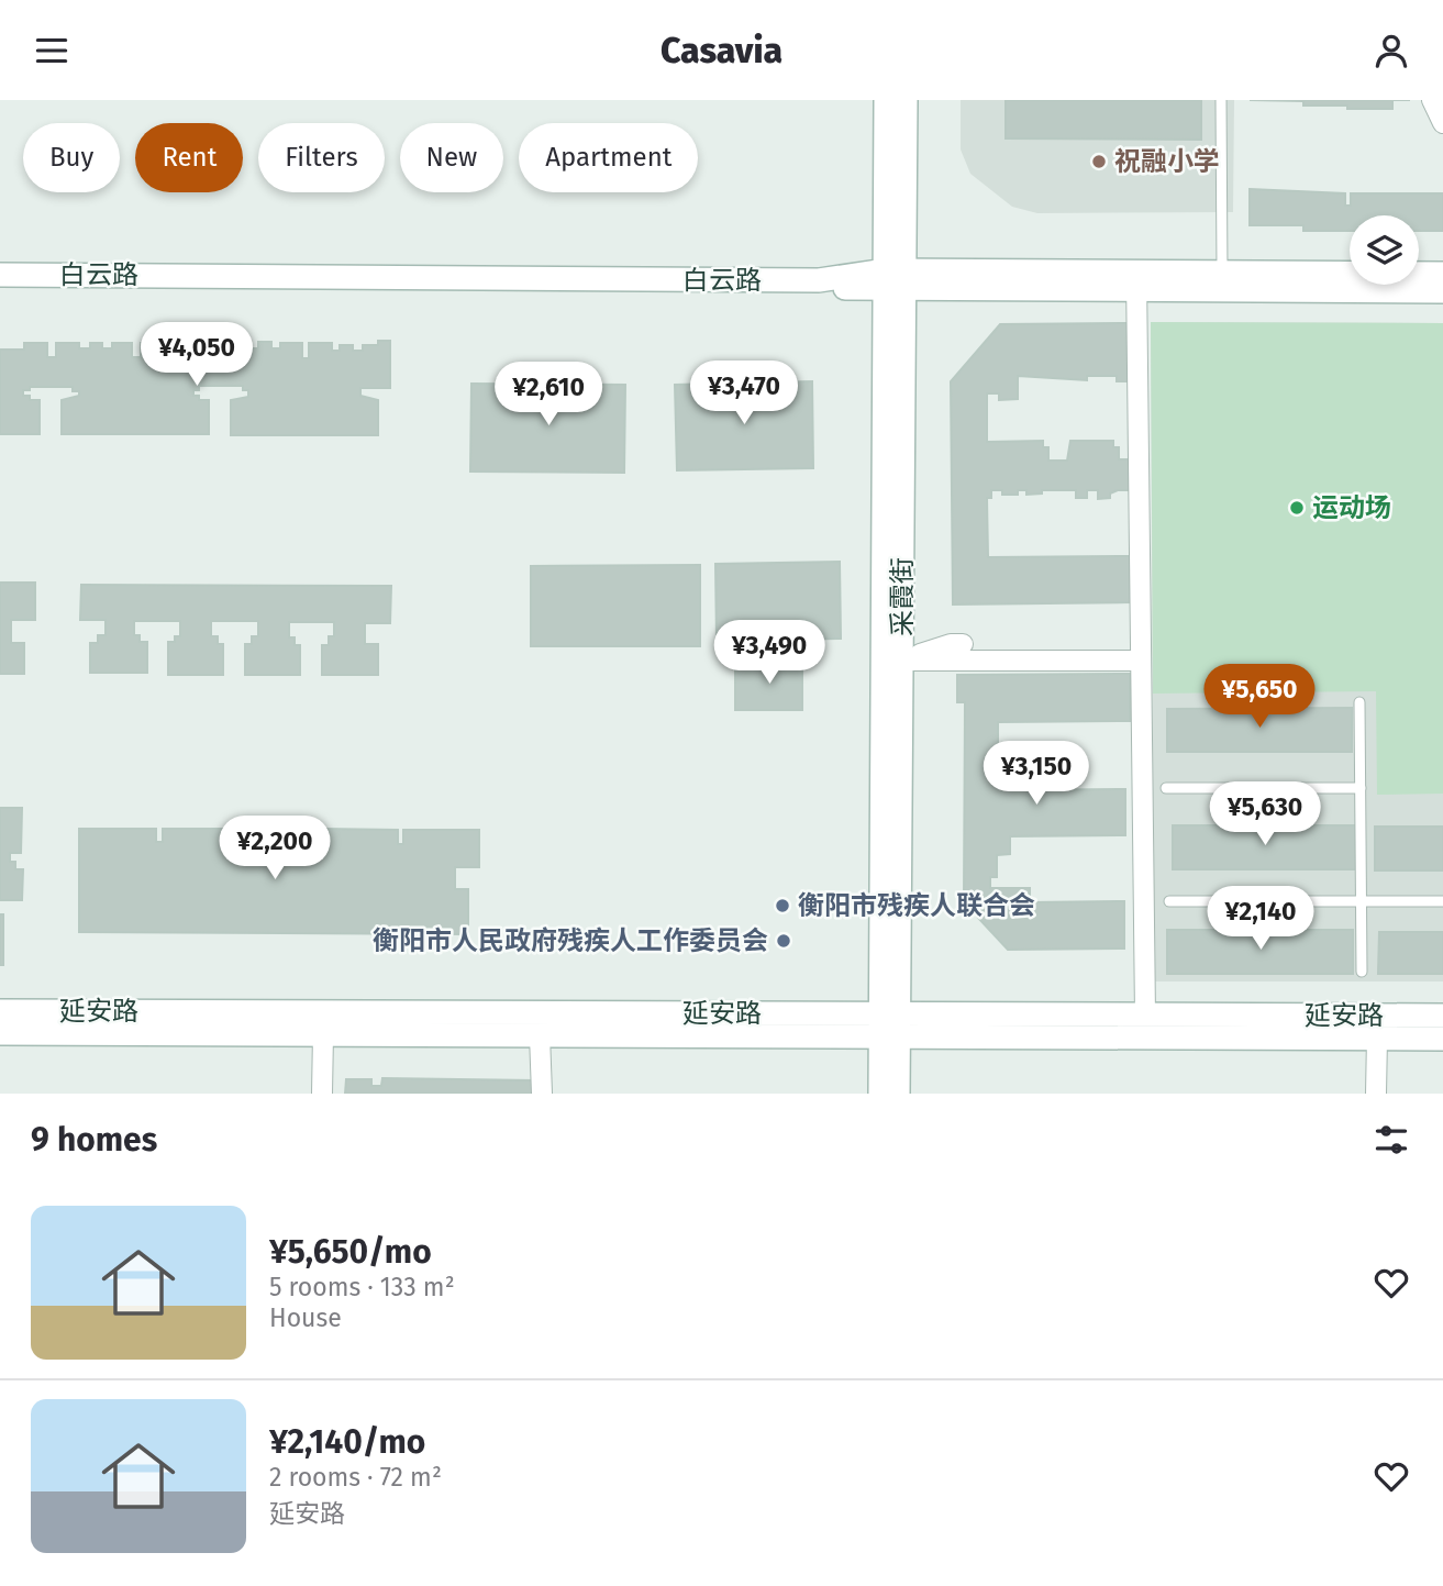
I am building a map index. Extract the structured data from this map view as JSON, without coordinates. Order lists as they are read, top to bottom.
{
  "streets": {
    "main road": ["白云路", "采霞街", "延安路"]
  },
  "crossings": [
    ["白云路", "采霞街"],
    ["采霞街", "延安路"]
  ],
  "places": [
    "祝融小学",
    "运动场",
    "衡阳市残疾人联合会",
    "衡阳市人民政府残疾人工作委员会"
  ],
  "page": {
    "header": "Casavia",
    "chip": [
      "Buy",
      "Rent",
      "Filters",
      "New",
      "Apartment"
    ],
    "price": [
      "¥4,050",
      "¥3,470",
      "¥2,610",
      "¥3,490",
      "¥5,650",
      "¥3,150",
      "¥5,630",
      "¥2,200",
      "¥2,140"
    ],
    "heading": "9 homes",
    "list": [
      {
        "name": "¥5,650/mo",
        "note": "5 rooms · 133 m² · House"
      },
      {
        "name": "¥2,140/mo",
        "note": "2 rooms · 72 m² · 延安路"
      }
    ]
  }
}
